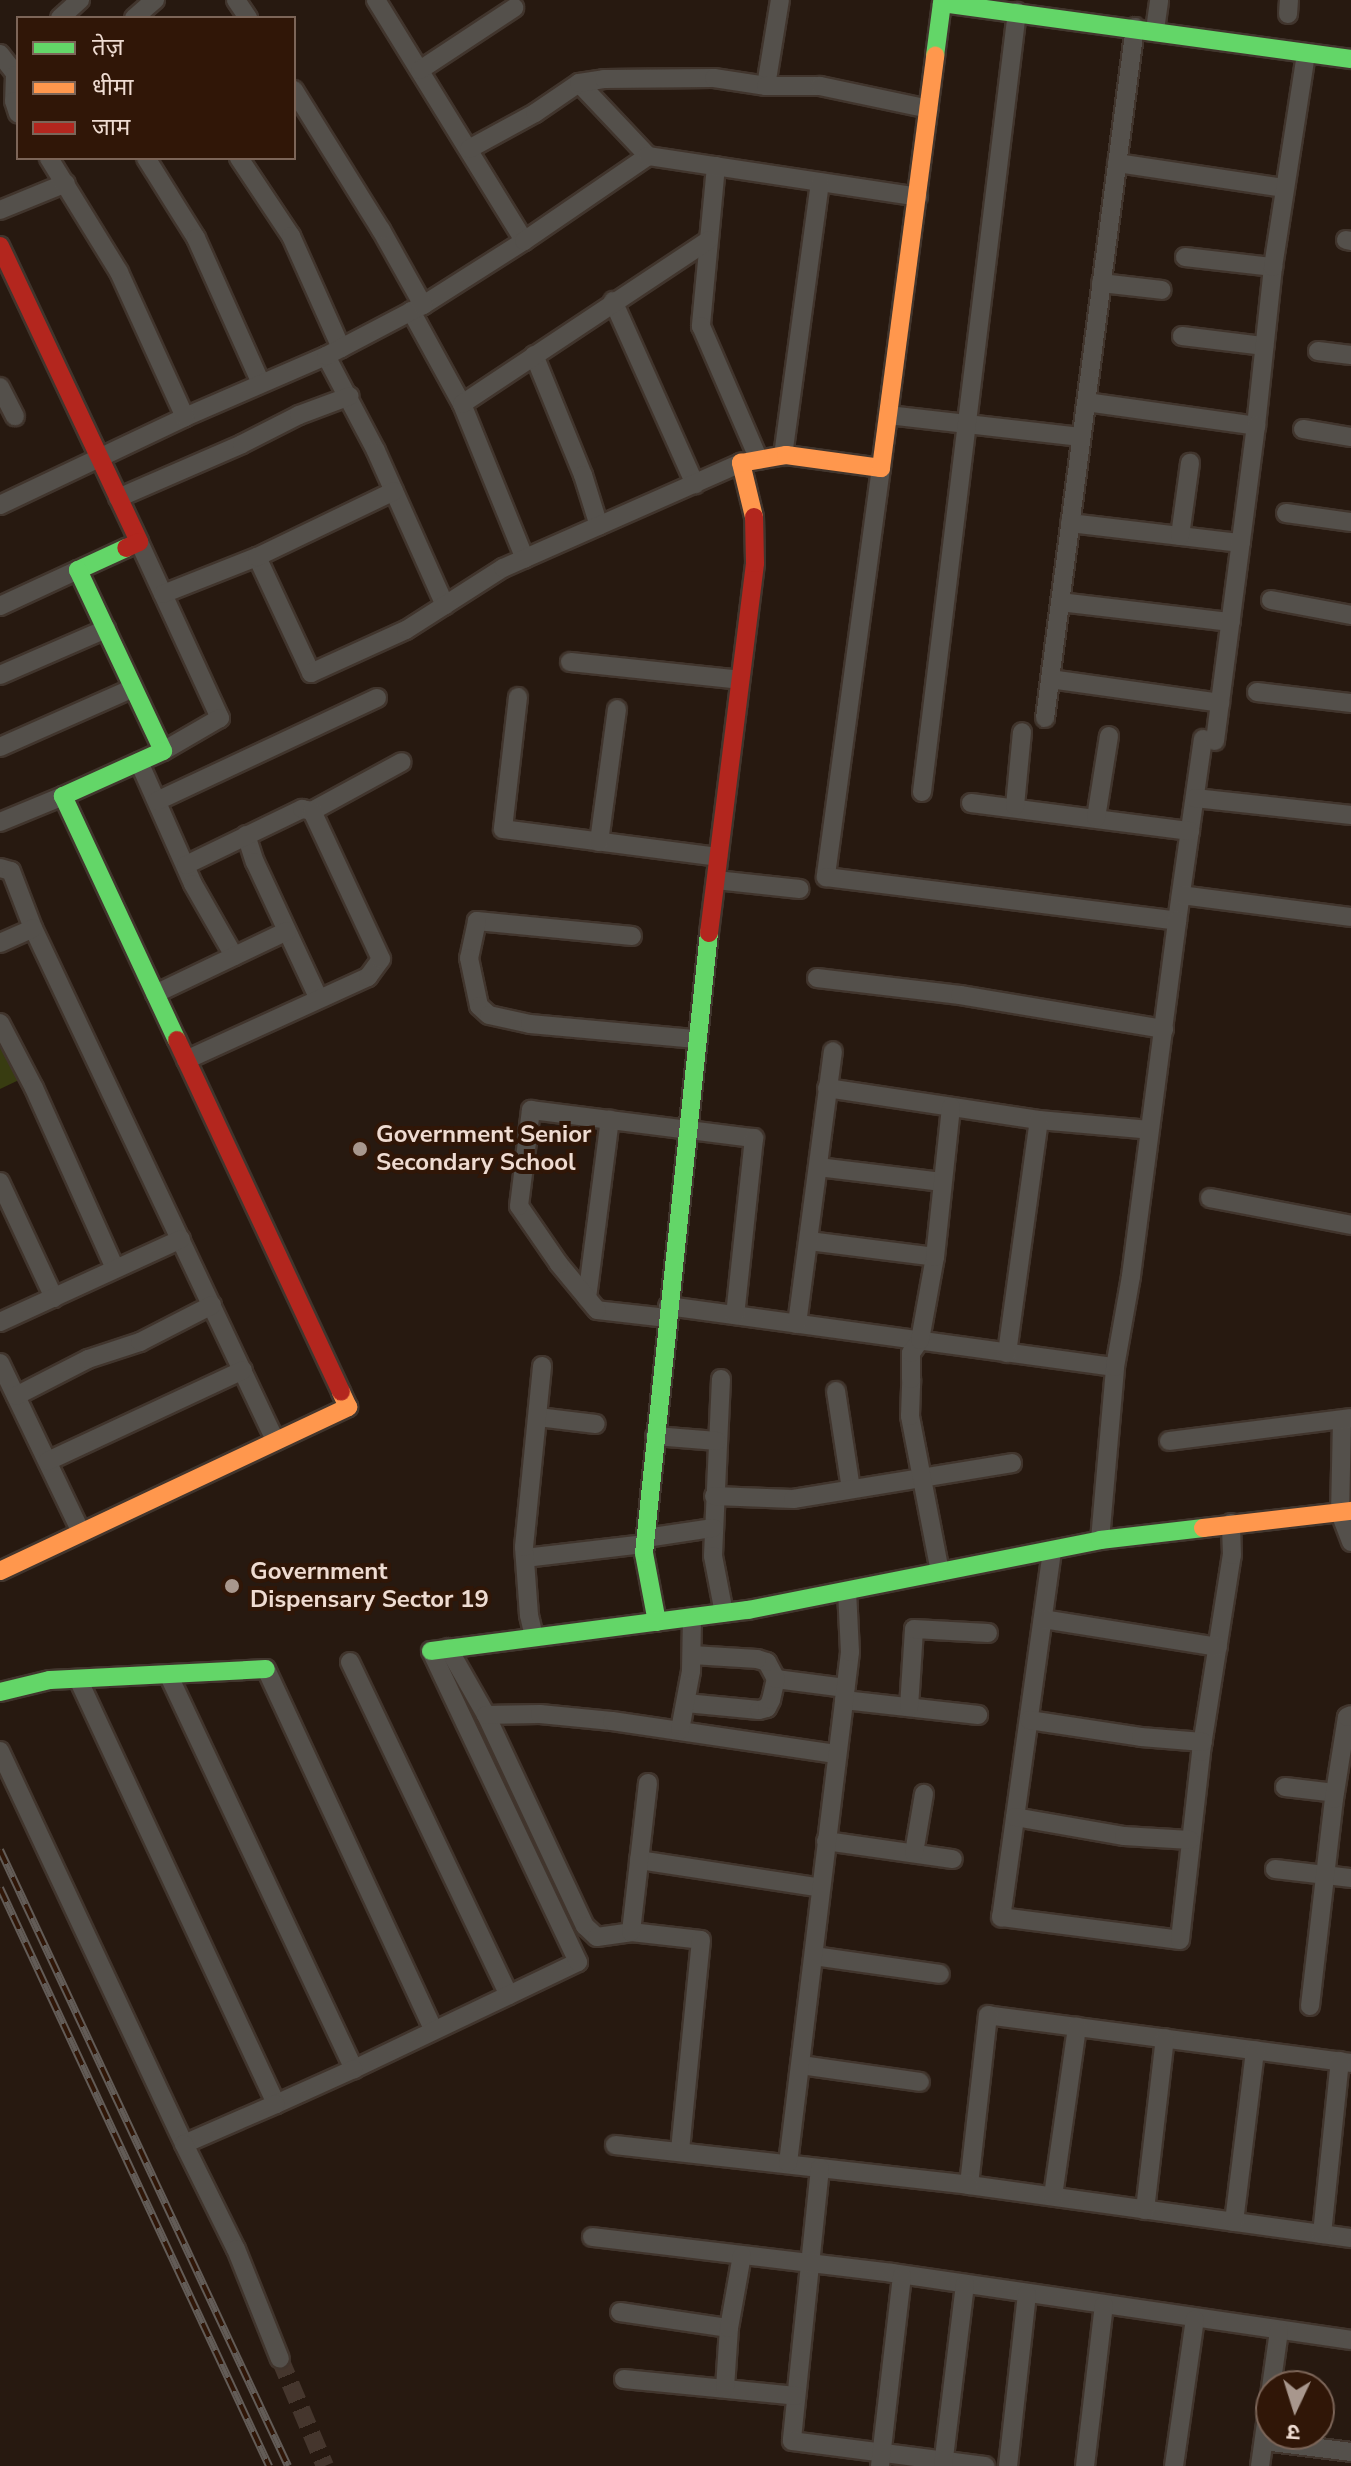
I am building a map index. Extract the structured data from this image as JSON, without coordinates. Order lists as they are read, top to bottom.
{
  "places": ["Government Senior Secondary School", "Government Dispensary Sector 19"],
  "legend": ["तेज़", "धीमा", "जाम"],
  "north": "bottom"
}
